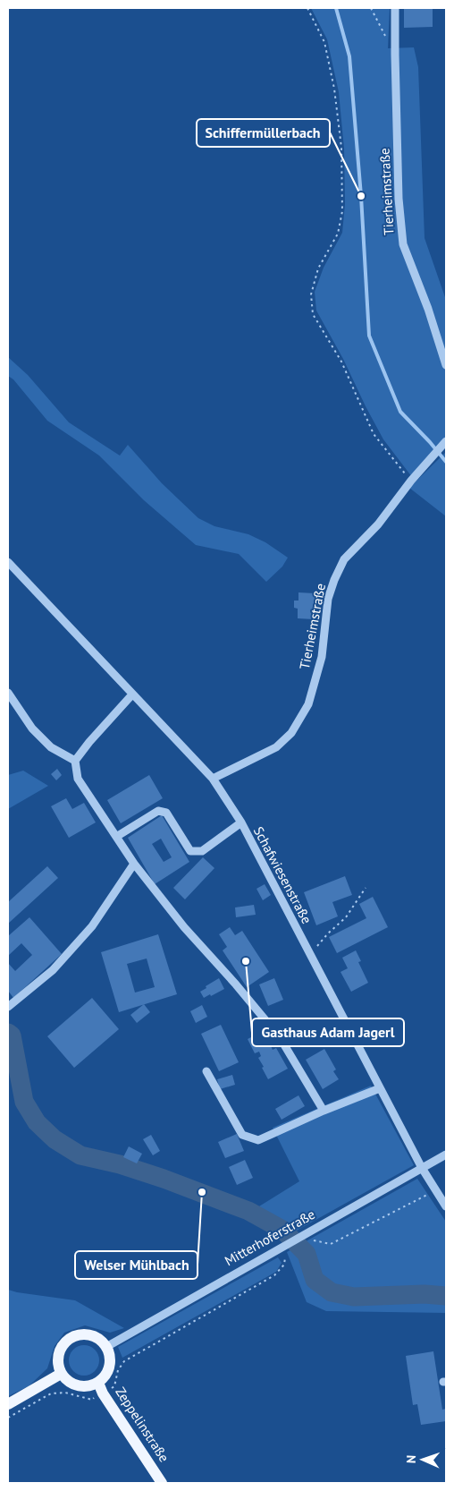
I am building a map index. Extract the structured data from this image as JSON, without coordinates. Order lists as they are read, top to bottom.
{
  "streets": {
    "main road": ["Zeppelinstraße"],
    "street": ["Tierheimstraße", "Schafwiesenstraße", "Mitterhoferstraße"]
  },
  "crossings": [
    ["Tierheimstraße", "Schafwiesenstraße"],
    ["Schafwiesenstraße", "Mitterhoferstraße"],
    ["Mitterhoferstraße", "Zeppelinstraße"]
  ],
  "places": ["Schiffermüllerbach", "Gasthaus Adam Jagerl", "Welser Mühlbach"],
  "north": "left"
}
